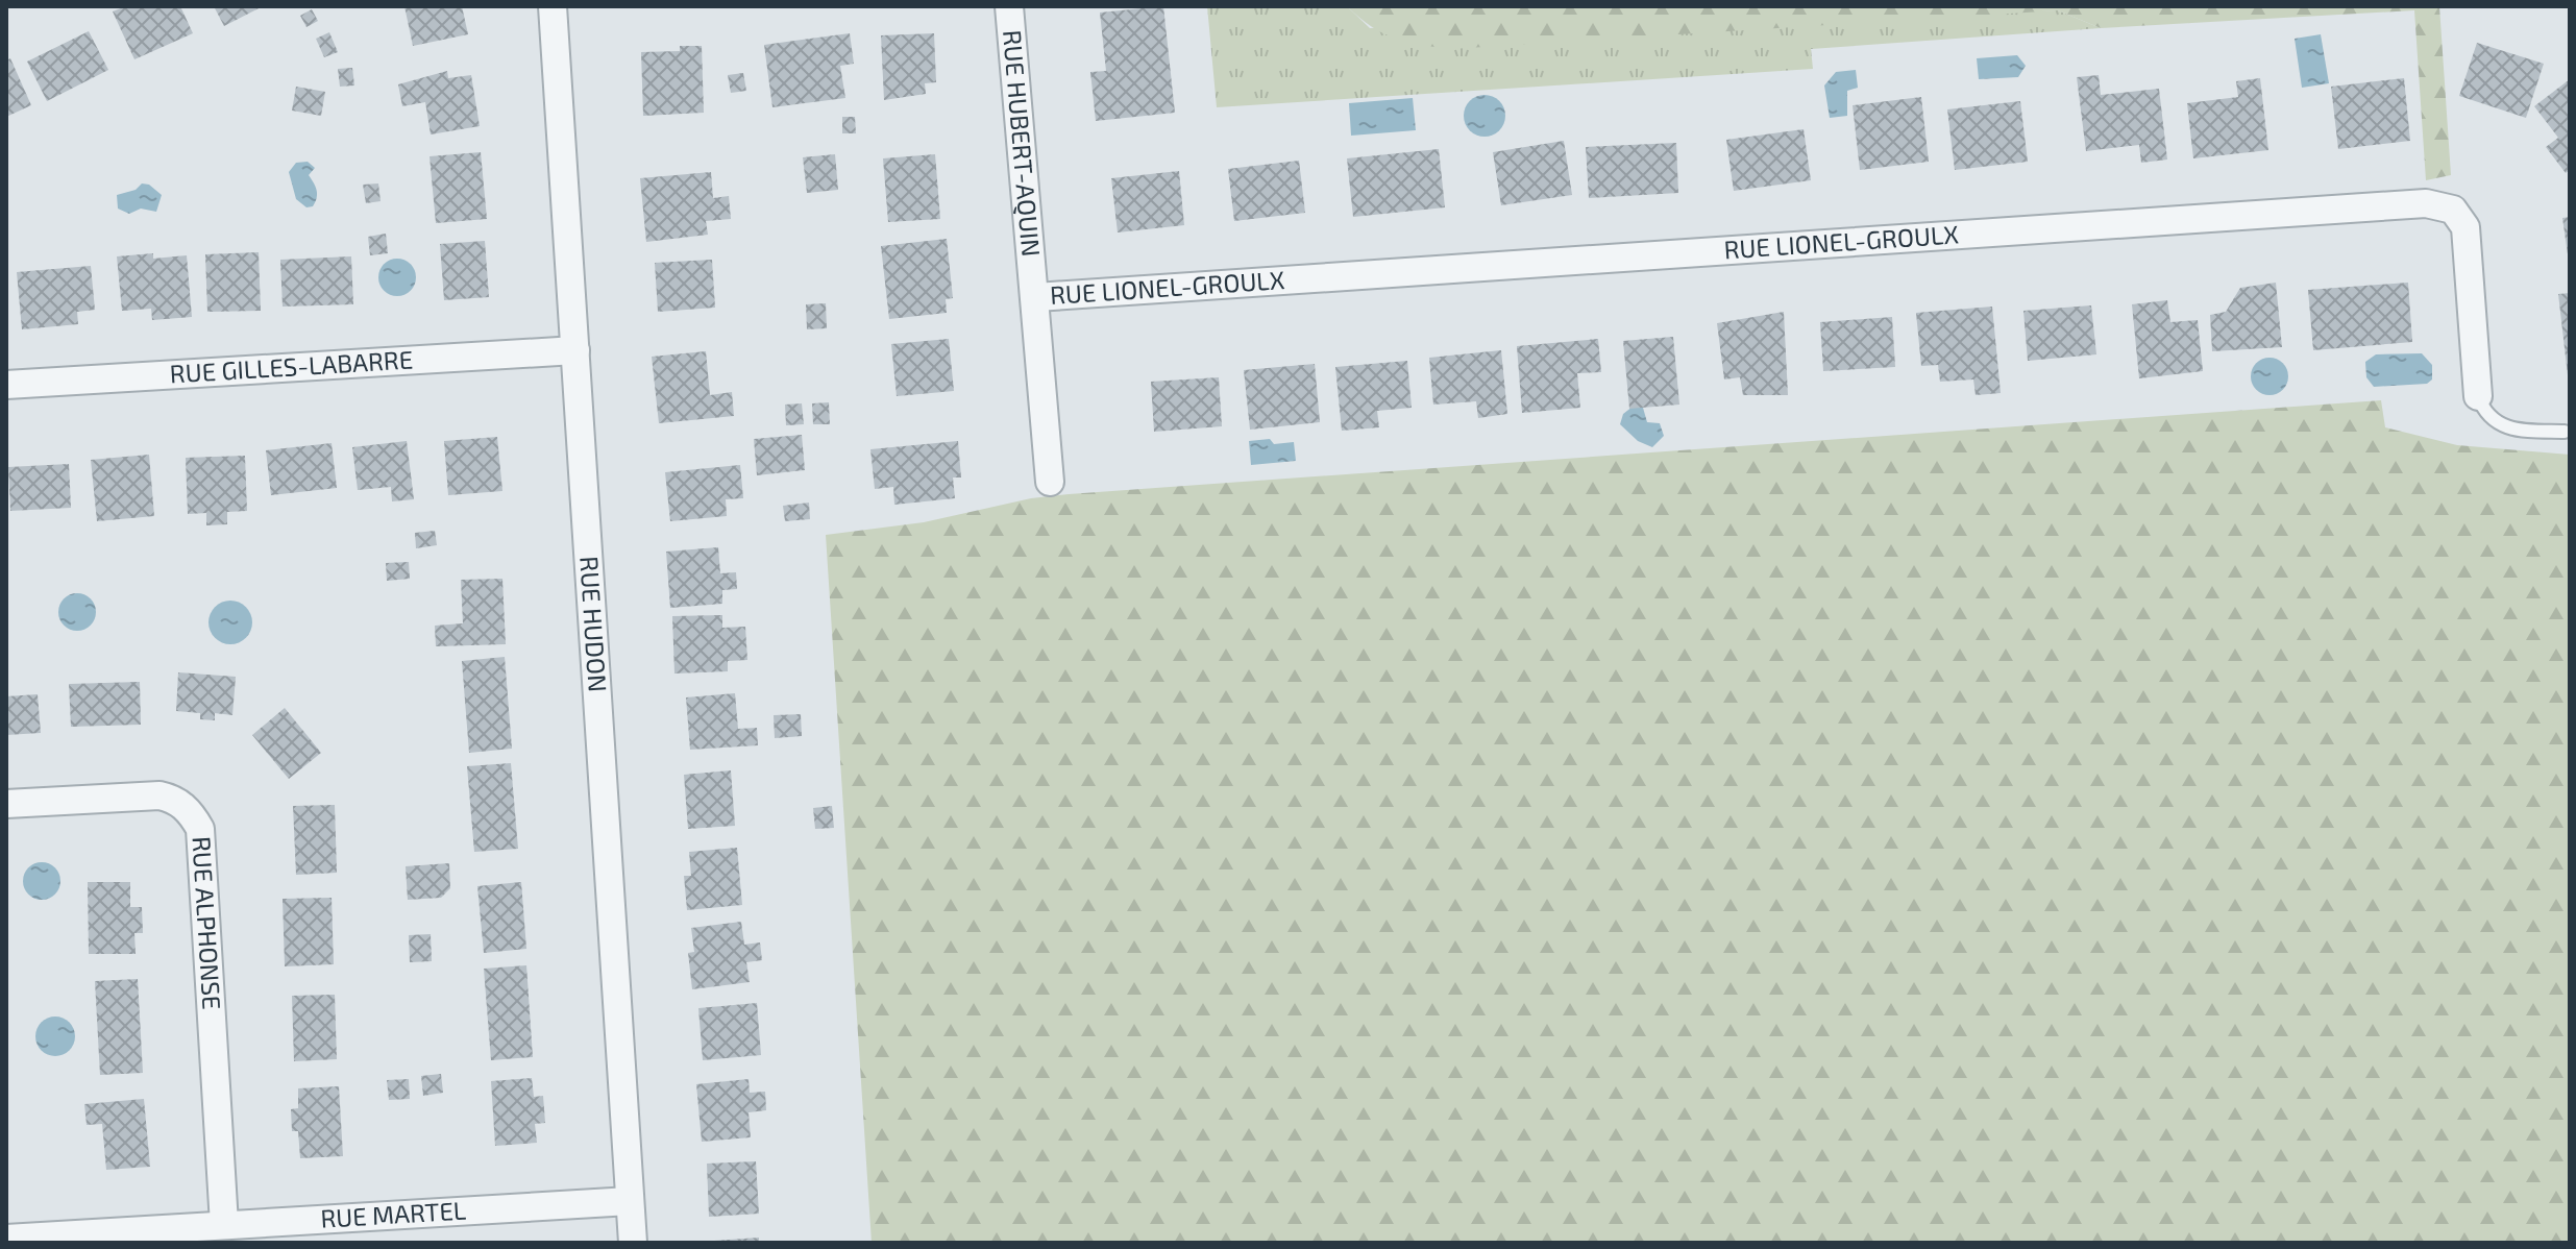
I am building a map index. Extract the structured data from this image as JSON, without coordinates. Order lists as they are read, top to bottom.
{
  "streets": {
    "street": [
      "RUE HUBERT-AQUIN",
      "RUE LIONEL-GROULX",
      "RUE GILLES-LABARRE",
      "RUE HUDON",
      "RUE ALPHONSE",
      "RUE MARTEL"
    ]
  },
  "crossings": [
    ["RUE HUBERT-AQUIN", "RUE LIONEL-GROULX"],
    ["RUE GILLES-LABARRE", "RUE HUDON"],
    ["RUE HUDON", "RUE MARTEL"],
    ["RUE ALPHONSE", "RUE MARTEL"]
  ]
}
